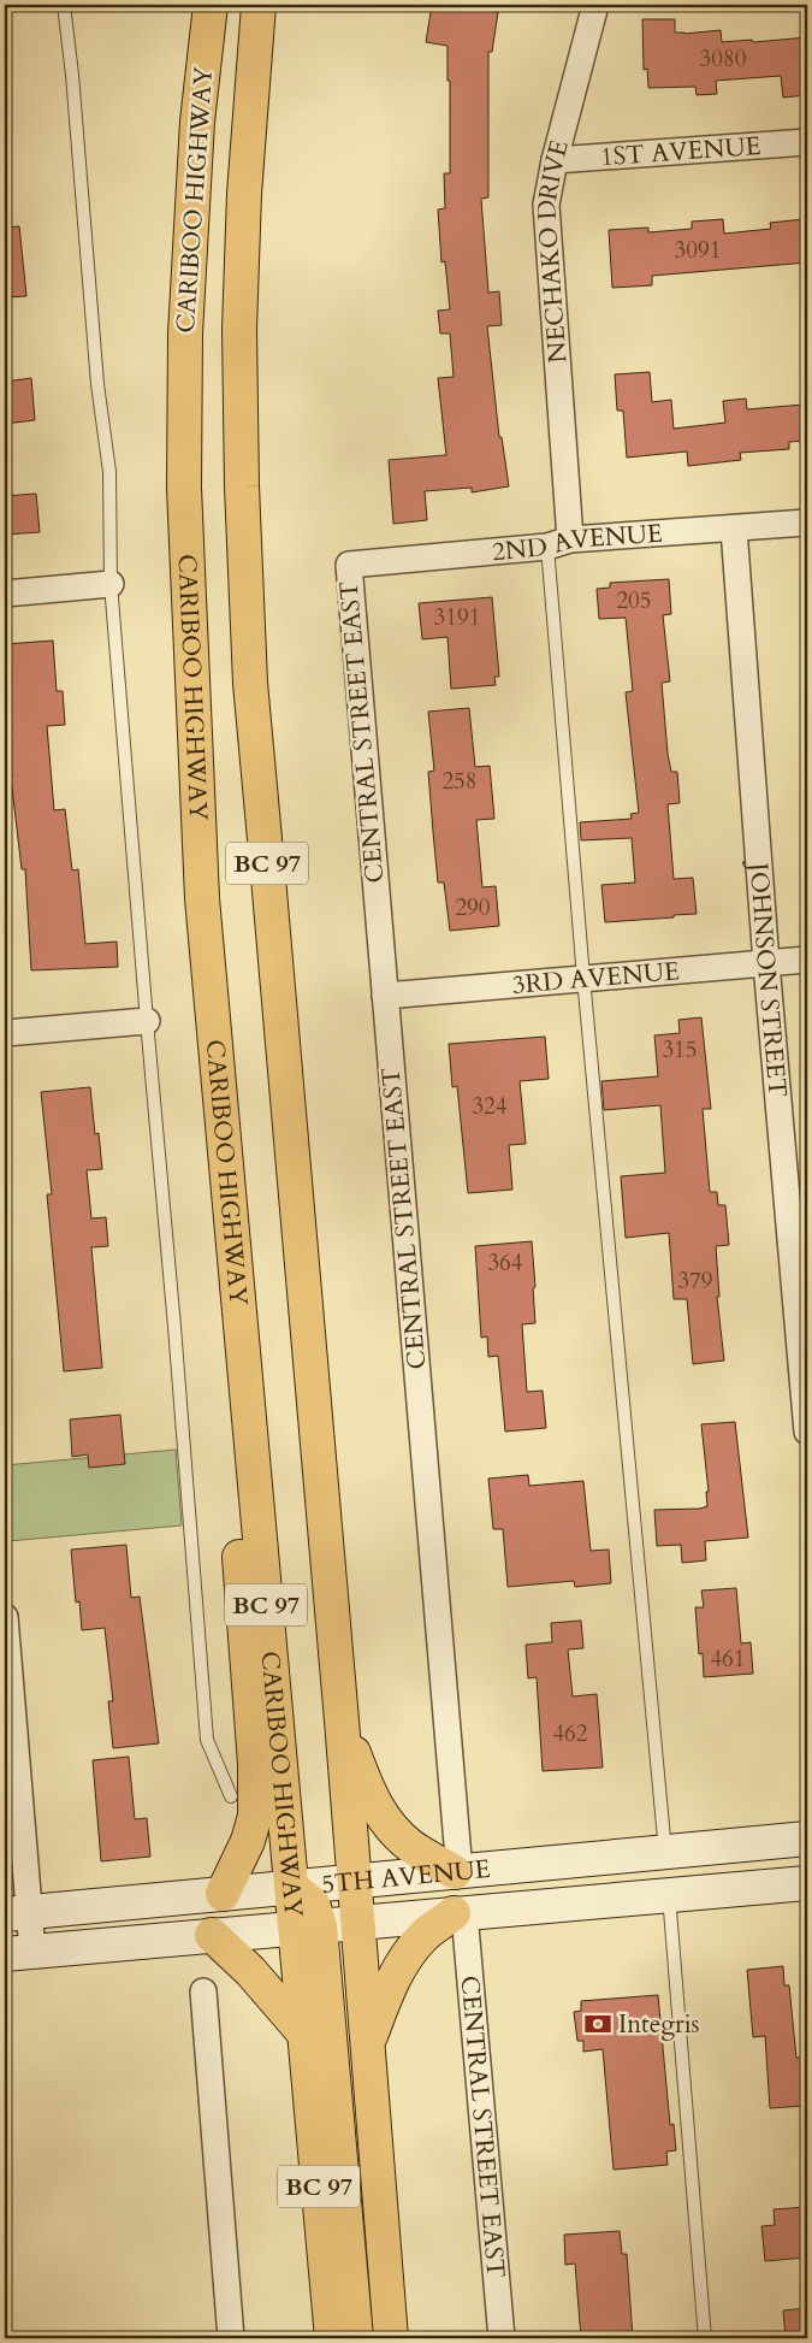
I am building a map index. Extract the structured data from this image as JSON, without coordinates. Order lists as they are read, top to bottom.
{
  "streets": {
    "highway": ["CARIBOO HIGHWAY", "BC 97"],
    "main road": ["5TH AVENUE"],
    "street": [
      "1ST AVENUE",
      "NECHAKO DRIVE",
      "2ND AVENUE",
      "CENTRAL STREET EAST",
      "3RD AVENUE",
      "JOHNSON STREET"
    ]
  },
  "crossings": [
    ["1ST AVENUE", "NECHAKO DRIVE"],
    ["CARIBOO HIGHWAY", "5TH AVENUE"],
    ["NECHAKO DRIVE", "2ND AVENUE"],
    ["2ND AVENUE", "CENTRAL STREET EAST"],
    ["2ND AVENUE", "JOHNSON STREET"],
    ["CENTRAL STREET EAST", "3RD AVENUE"],
    ["CENTRAL STREET EAST", "5TH AVENUE"],
    ["3RD AVENUE", "JOHNSON STREET"]
  ],
  "places": {
    "bank": ["Integris"]
  },
  "house_numbers": [
    "3080",
    "3091",
    "205",
    "3191",
    "258",
    "290",
    "315",
    "324",
    "364",
    "379",
    "461",
    "462"
  ]
}
